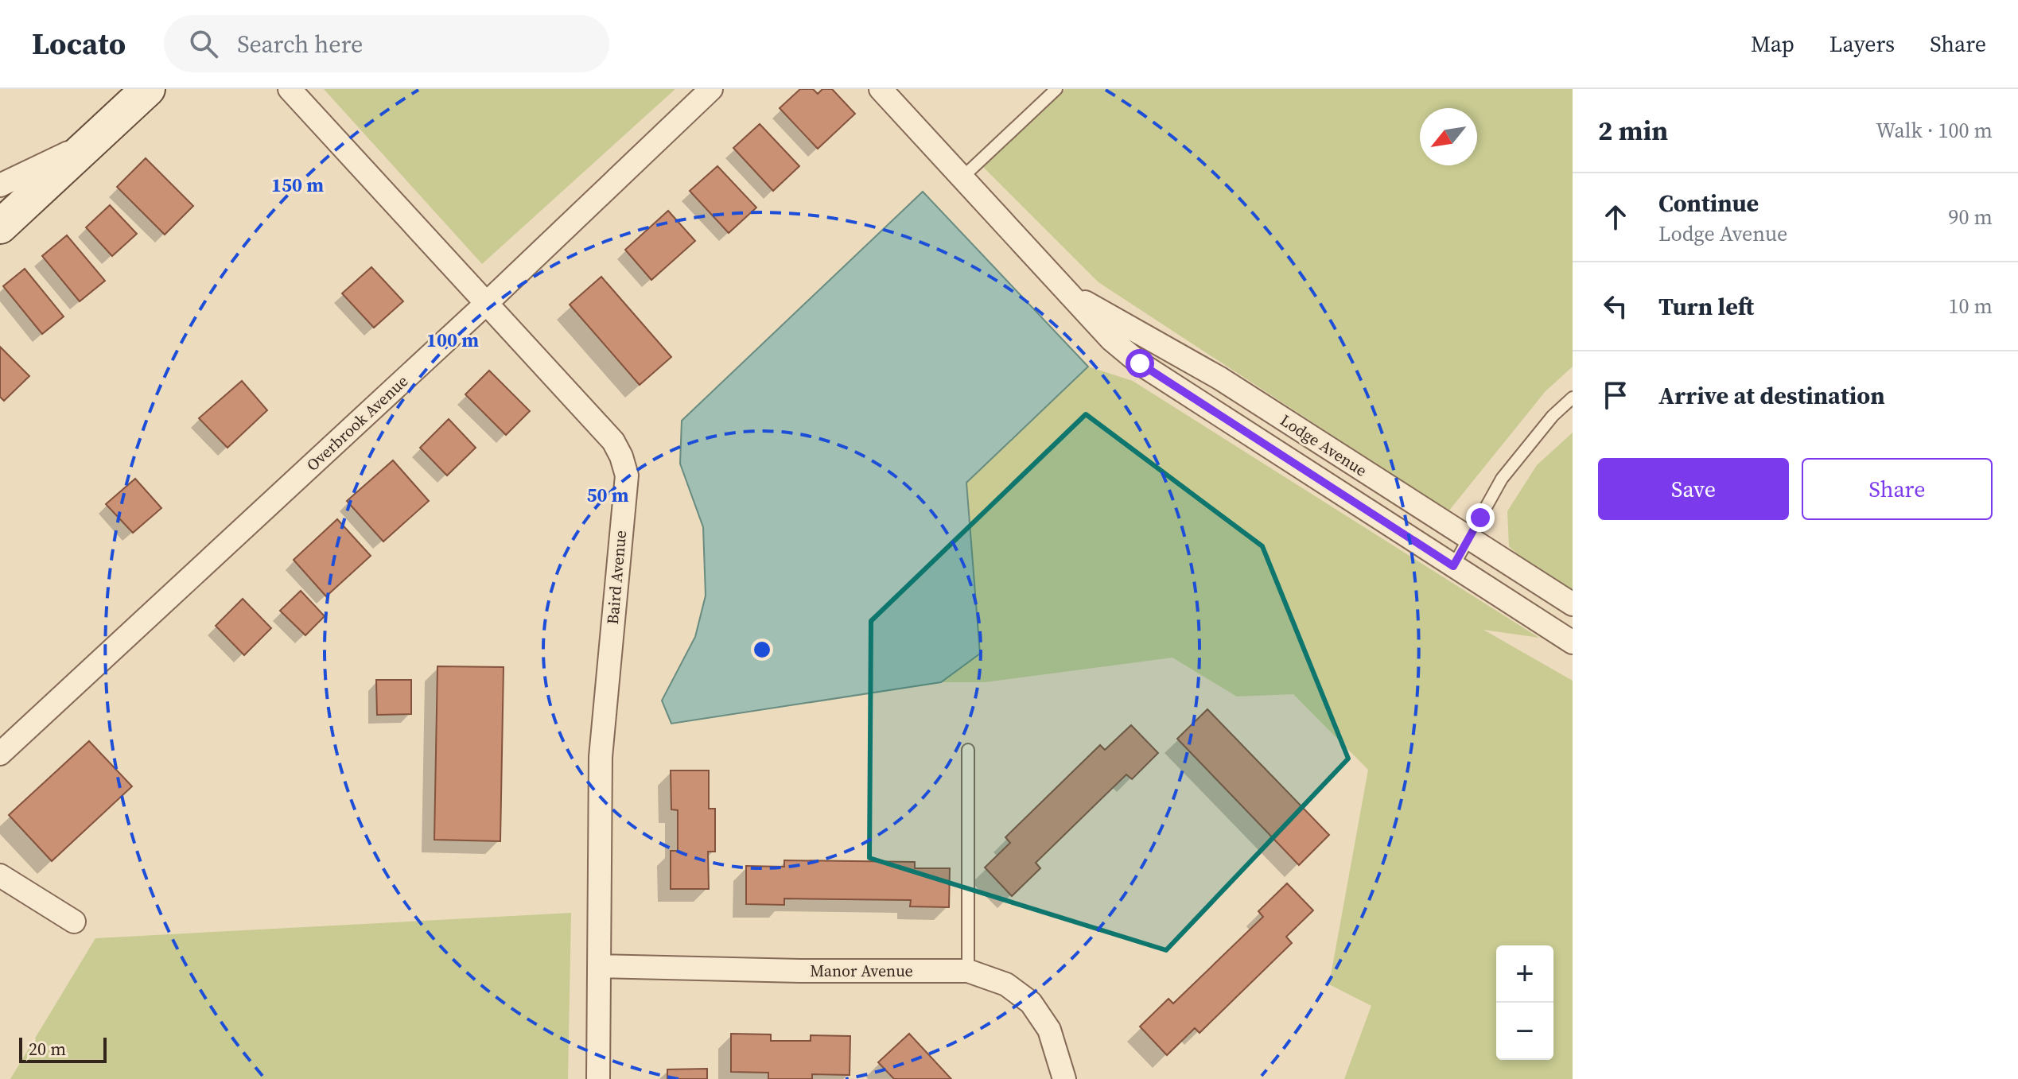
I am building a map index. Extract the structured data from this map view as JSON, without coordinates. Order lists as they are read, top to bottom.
{
  "streets": {
    "street": [
      "Overbrook Avenue",
      "Lodge Avenue",
      "Baird Avenue",
      "Manor Avenue"
    ]
  },
  "crossings": [
    ["Overbrook Avenue", "Baird Avenue"],
    ["Baird Avenue", "Manor Avenue"]
  ],
  "scale_bar": "20 m",
  "north": "bottom left",
  "page": {
    "header": "Locato",
    "search": "Search here",
    "nav": ["Map", "Layers", "Share"],
    "heading": ["2 min", "Walk · 100 m"],
    "list": [
      ["Continue", "Lodge Avenue", "90 m"],
      ["Turn left", "10 m"],
      "Arrive at destination"
    ],
    "buttons": ["Save", "Share"],
    "map_buttons": ["+", "−"],
    "scale": "20 m"
  },
  "rings": ["150 m", "100 m", "50 m"]
}
